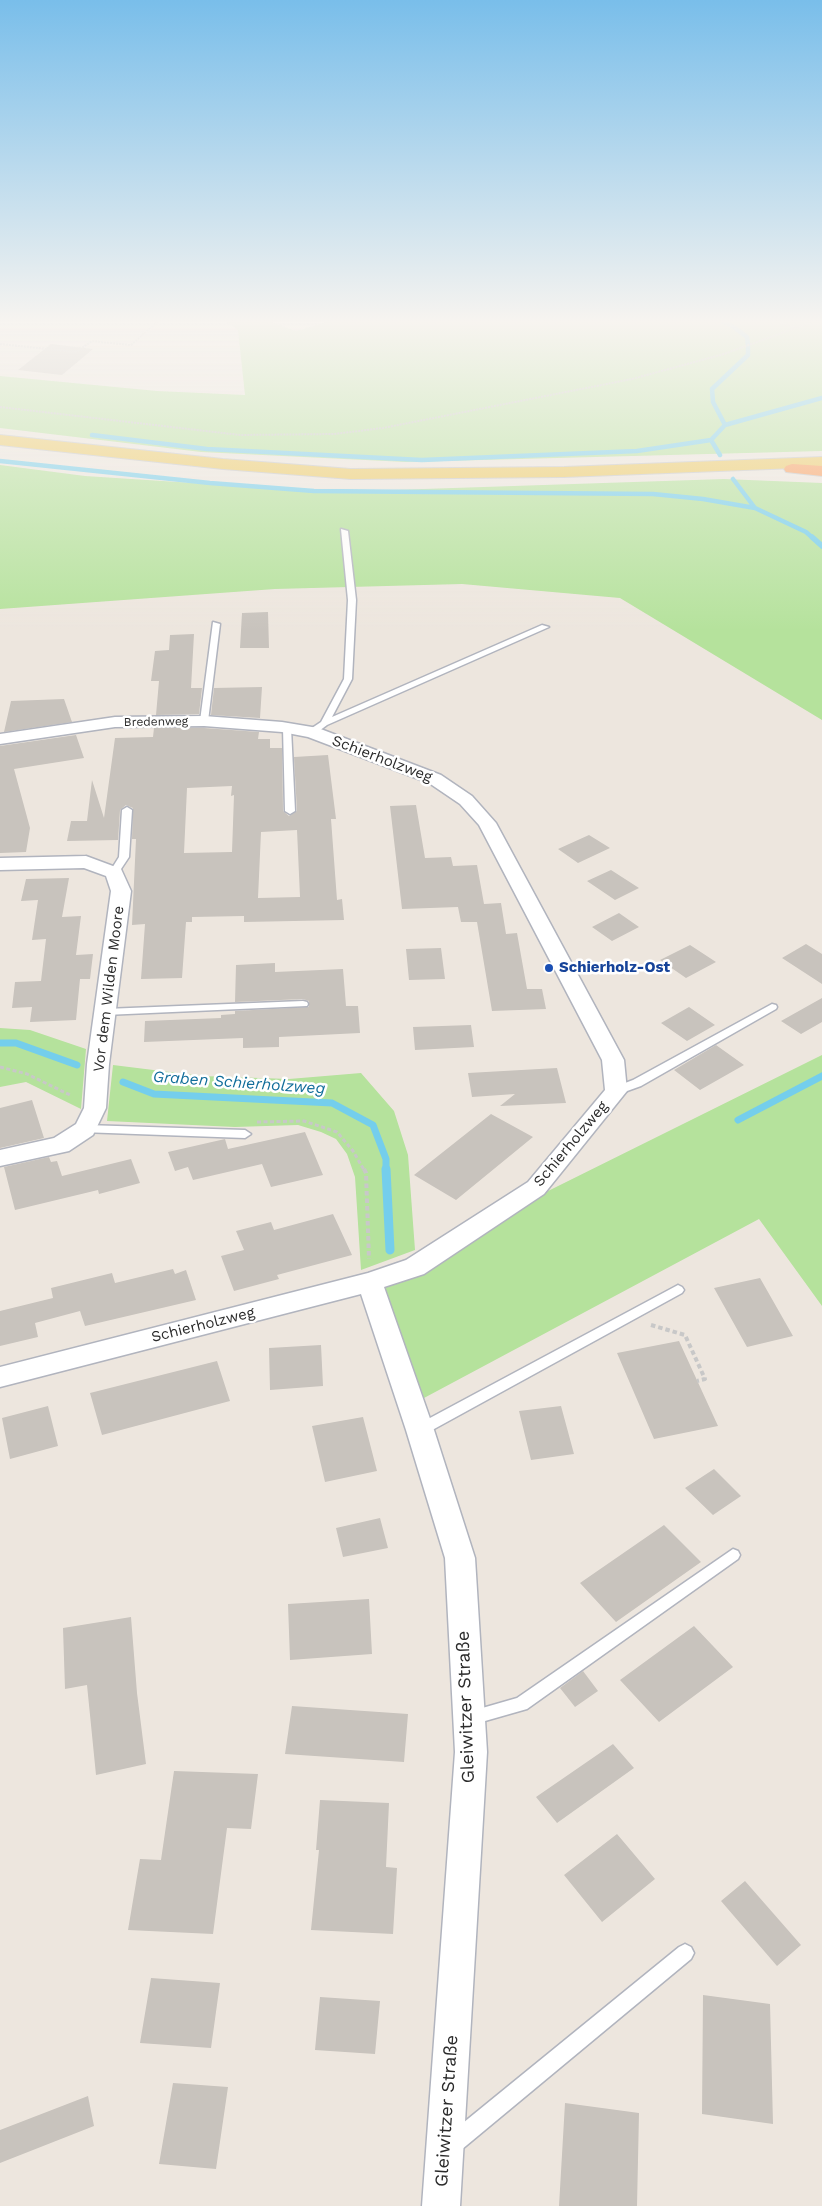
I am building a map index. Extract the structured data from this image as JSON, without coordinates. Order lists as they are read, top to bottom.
{
  "streets": {
    "street": [
      "Bredenweg",
      "Schierholzweg",
      "Vor dem Wilden Moore",
      "Gleiwitzer Straße"
    ]
  },
  "crossings": [
    ["Bredenweg", "Schierholzweg"],
    ["Schierholzweg", "Gleiwitzer Straße"]
  ],
  "water": ["Graben Schierholzweg"],
  "places": ["Schierholz-Ost"]
}
